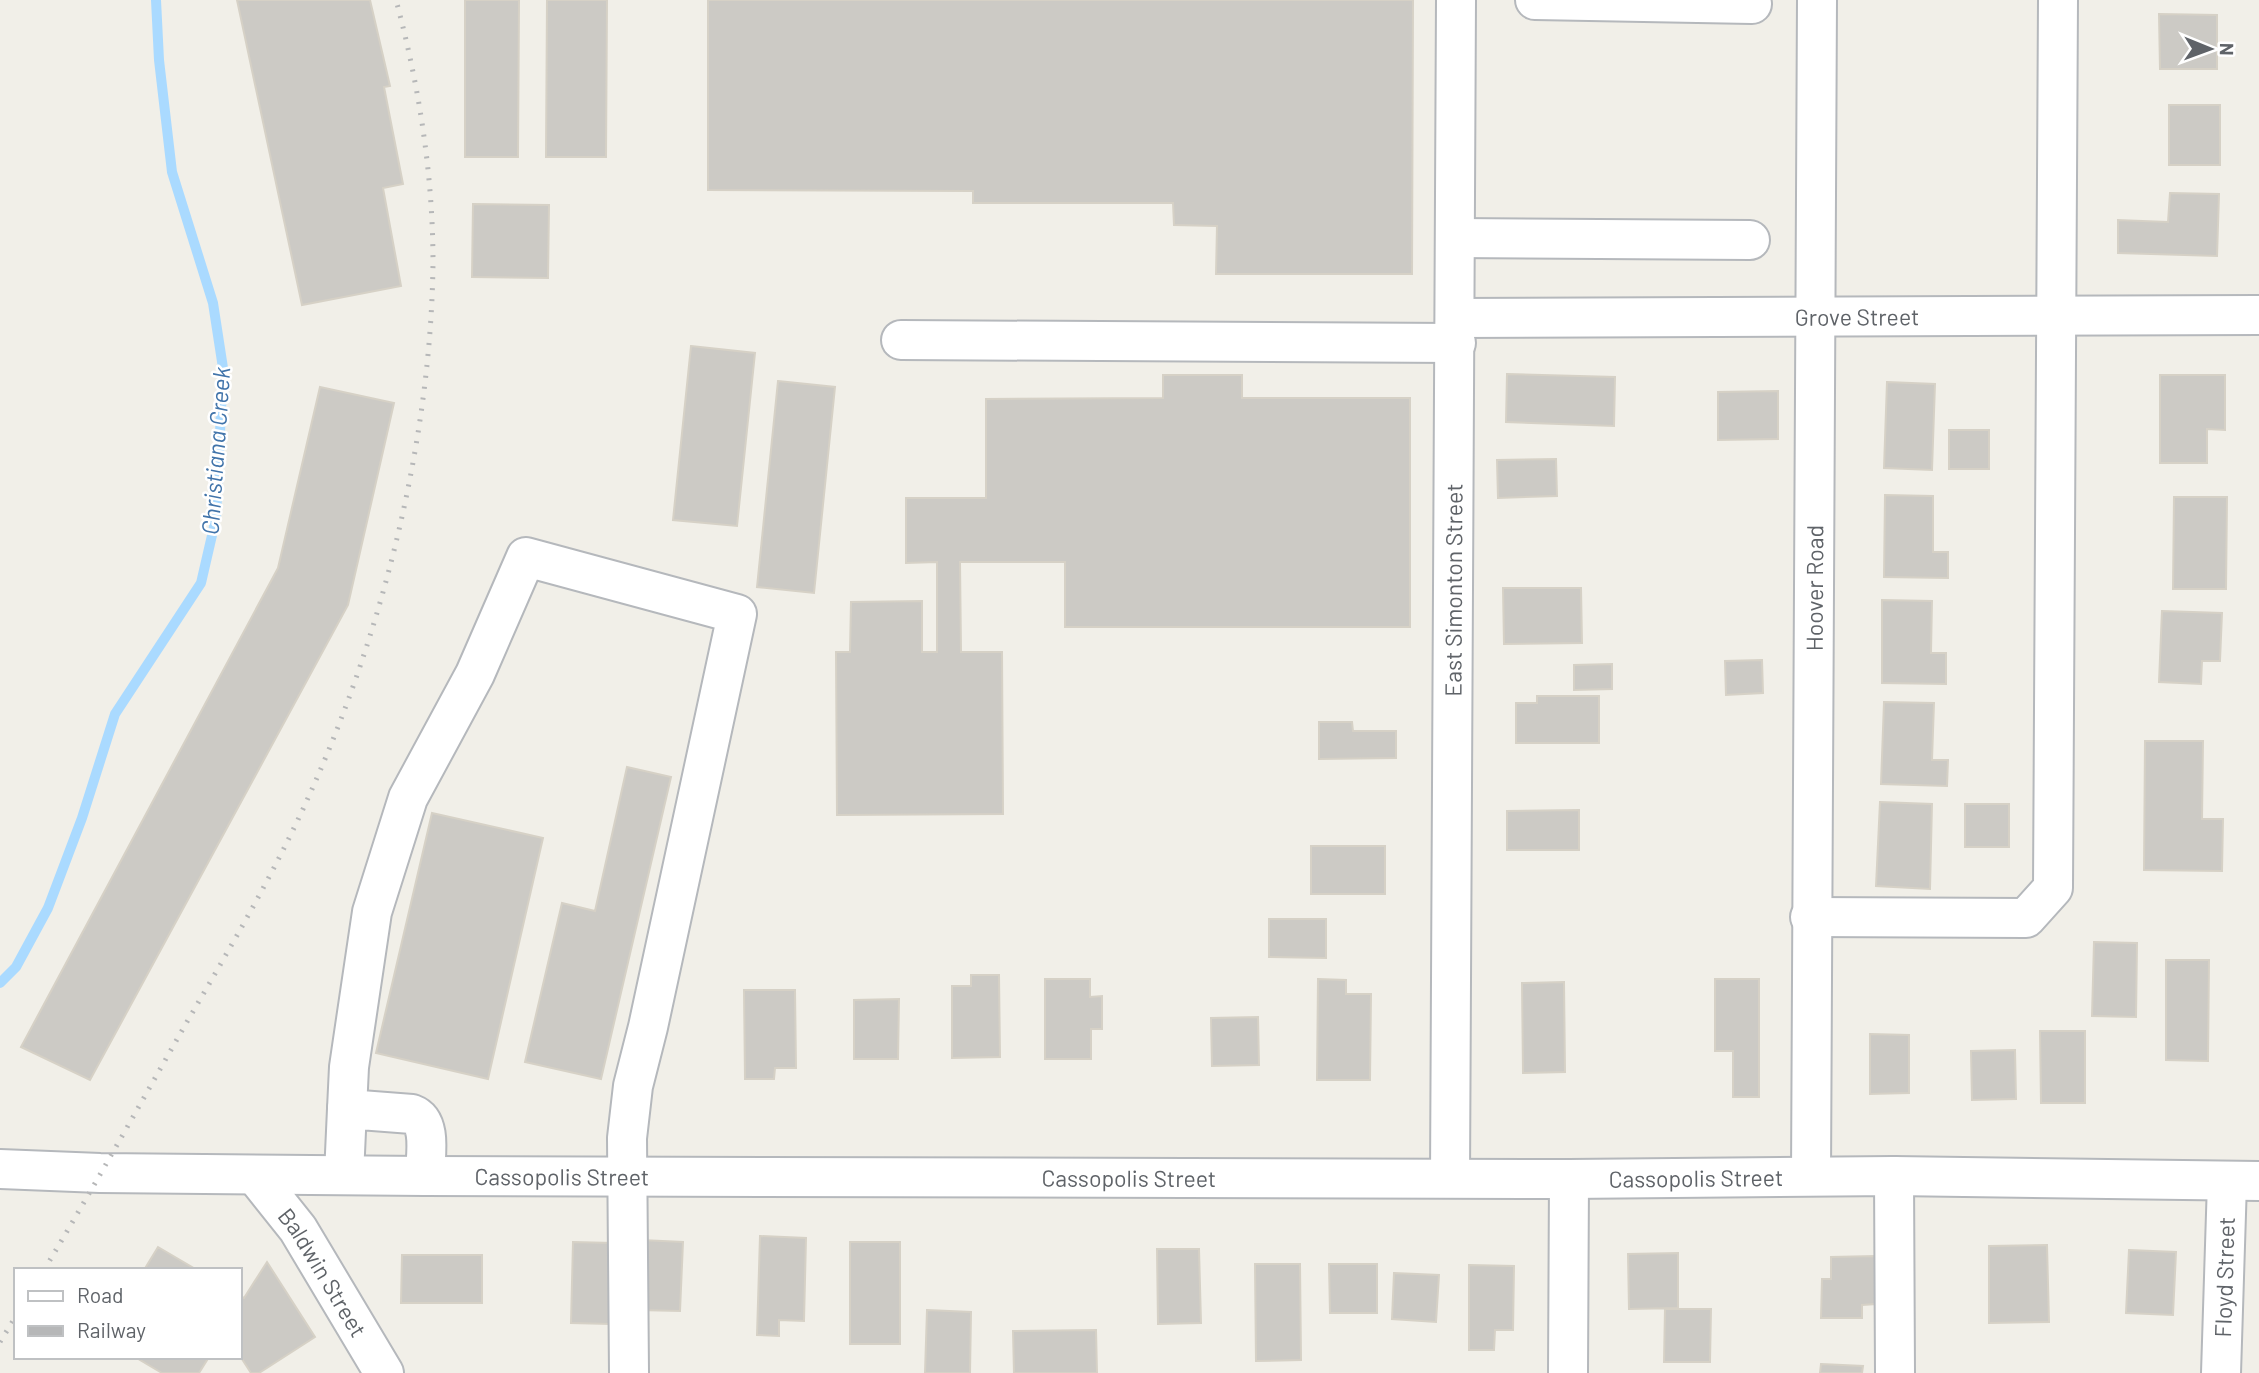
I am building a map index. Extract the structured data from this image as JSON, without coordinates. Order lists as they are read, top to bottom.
{
  "streets": {
    "street": [
      "Grove Street",
      "Hoover Road",
      "East Simonton Street",
      "Cassopolis Street",
      "Baldwin Street",
      "Floyd Street"
    ]
  },
  "crossings": [
    ["Grove Street", "Hoover Road"],
    ["Grove Street", "East Simonton Street"],
    ["Hoover Road", "Cassopolis Street"],
    ["East Simonton Street", "Cassopolis Street"],
    ["Cassopolis Street", "Baldwin Street"],
    ["Cassopolis Street", "Floyd Street"]
  ],
  "water": ["Christiana Creek"],
  "legend": ["Road", "Railway"],
  "north": "right"
}
